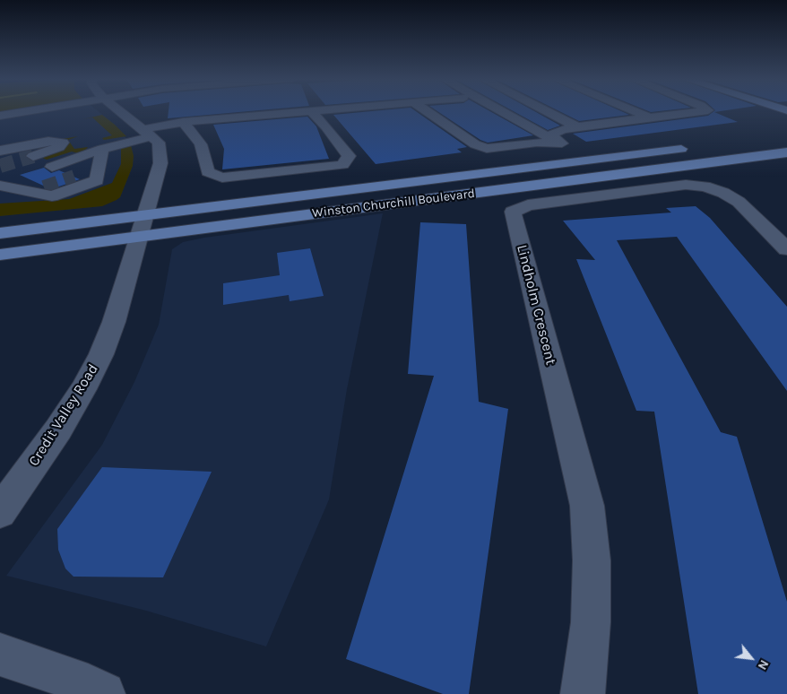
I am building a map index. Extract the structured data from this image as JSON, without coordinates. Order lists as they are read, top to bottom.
{
  "streets": {
    "main road": ["Winston Churchill Boulevard"],
    "street": ["Lindholm Crescent", "Credit Valley Road"]
  },
  "crossings": [
    ["Winston Churchill Boulevard", "Credit Valley Road"]
  ],
  "north": "bottom right"
}
